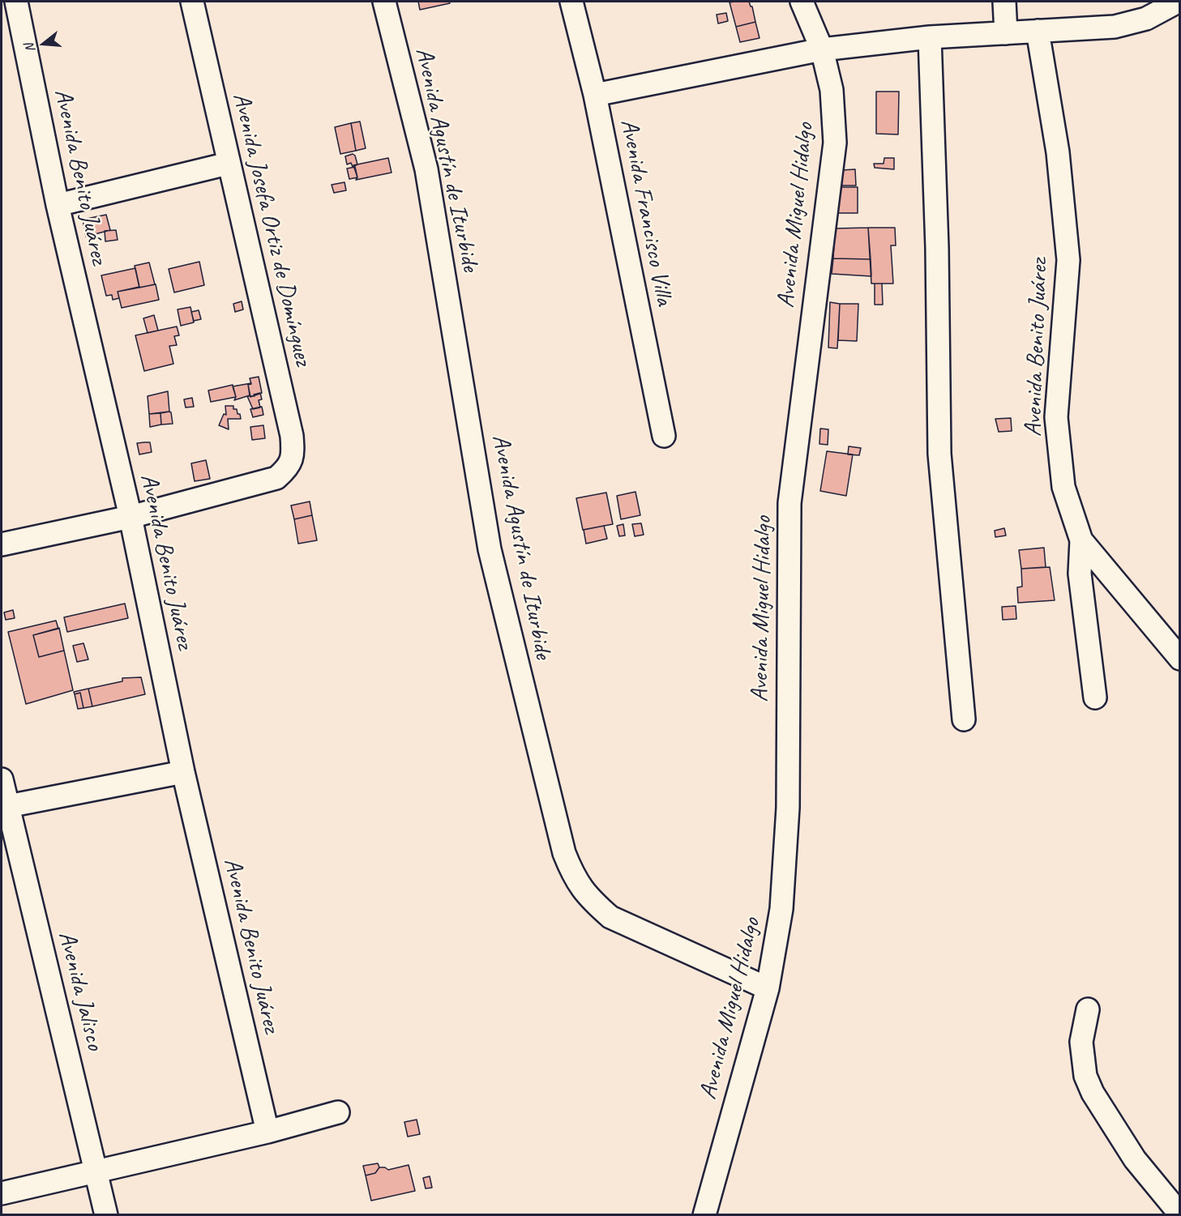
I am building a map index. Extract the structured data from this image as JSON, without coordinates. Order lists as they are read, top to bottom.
{
  "streets": {
    "street": [
      "Avenida Agustín de Iturbide",
      "Avenida Benito Juárez",
      "Avenida Francisco Villa",
      "Avenida Miguel Hidalgo",
      "Avenida Josefa Ortiz de Domínguez",
      "Avenida Jalisco"
    ]
  },
  "crossings": [
    ["Avenida Agustín de Iturbide", "Avenida Miguel Hidalgo"],
    ["Avenida Benito Juárez", "Avenida Josefa Ortiz de Domínguez"]
  ],
  "north": "left"
}
